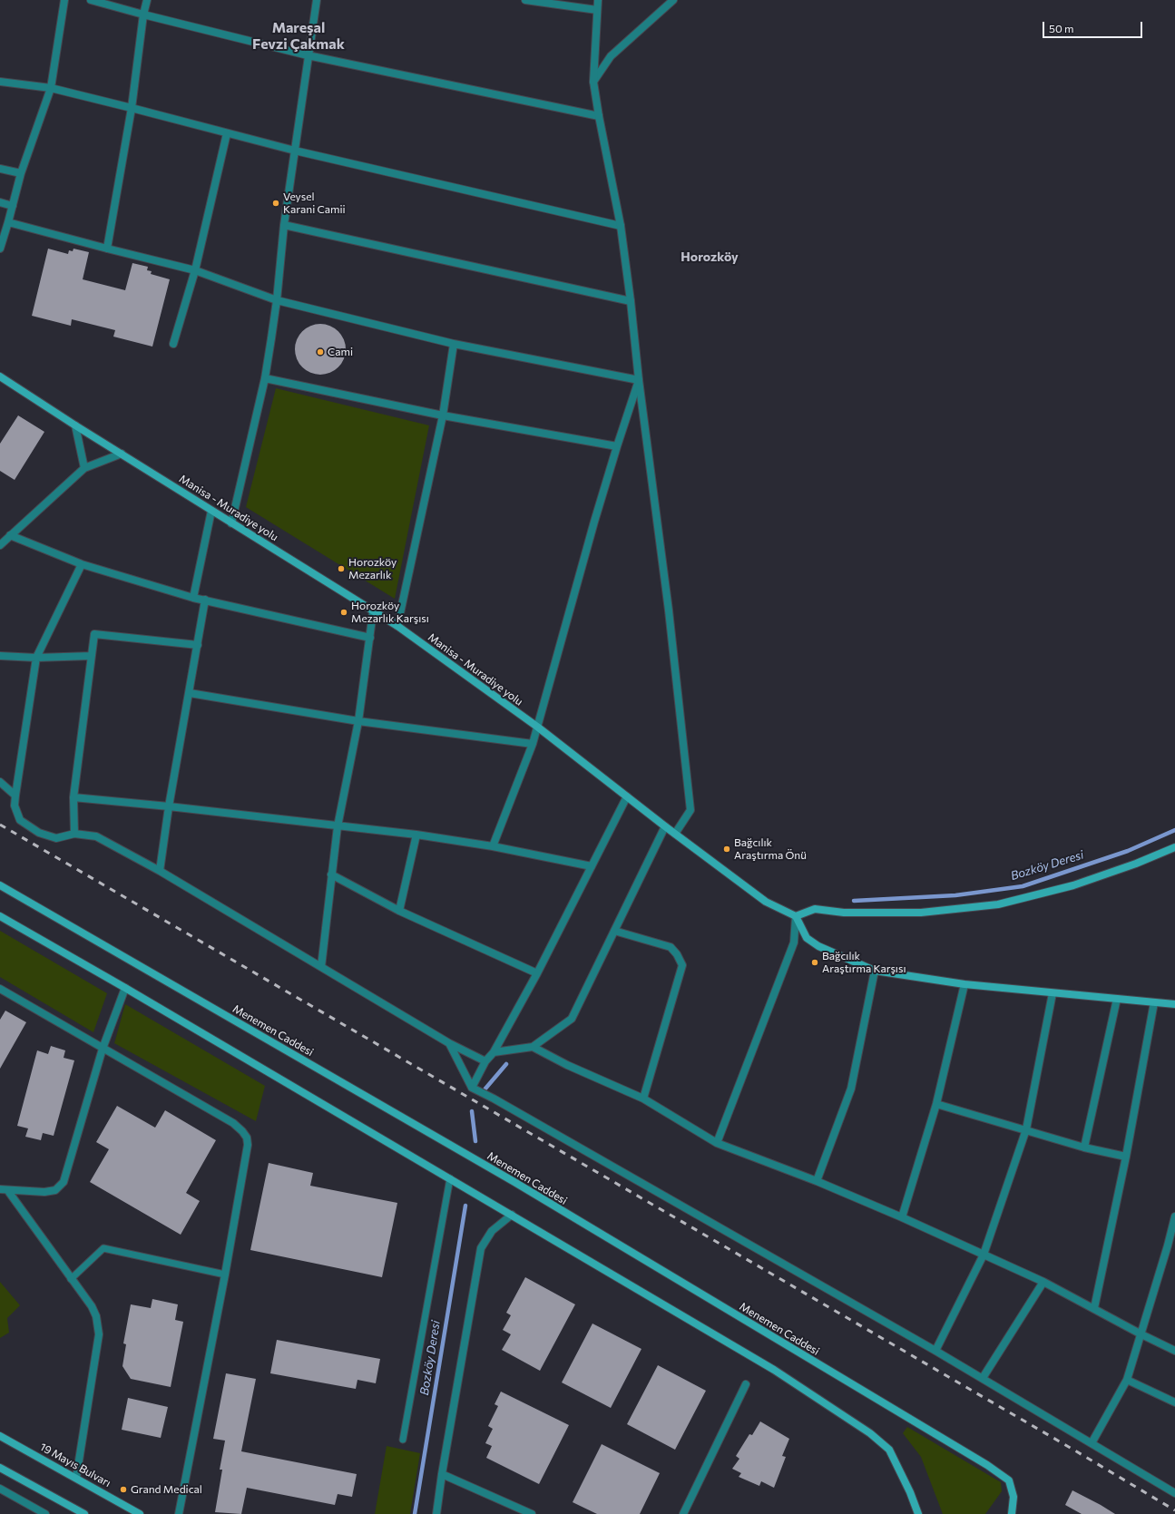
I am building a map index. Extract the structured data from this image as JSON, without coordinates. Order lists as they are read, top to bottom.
{
  "streets": {
    "main road": ["Manisa - Muradiye yolu", "Menemen Caddesi", "19 Mayıs Bulvarı"]
  },
  "districts": ["Mareşal Fevzi Çakmak", "Horozköy"],
  "water": ["Bozköy Deresi"],
  "places": [
    "Veysel Karani Camii",
    "Cami",
    "Horozköy Mezarlık",
    "Horozköy Mezarlık Karşısı",
    "Bağcılık Araştırma Önü",
    "Bağcılık Araştırma Karşısı",
    "Grand Medical"
  ],
  "scale_bar": "50 m"
}
